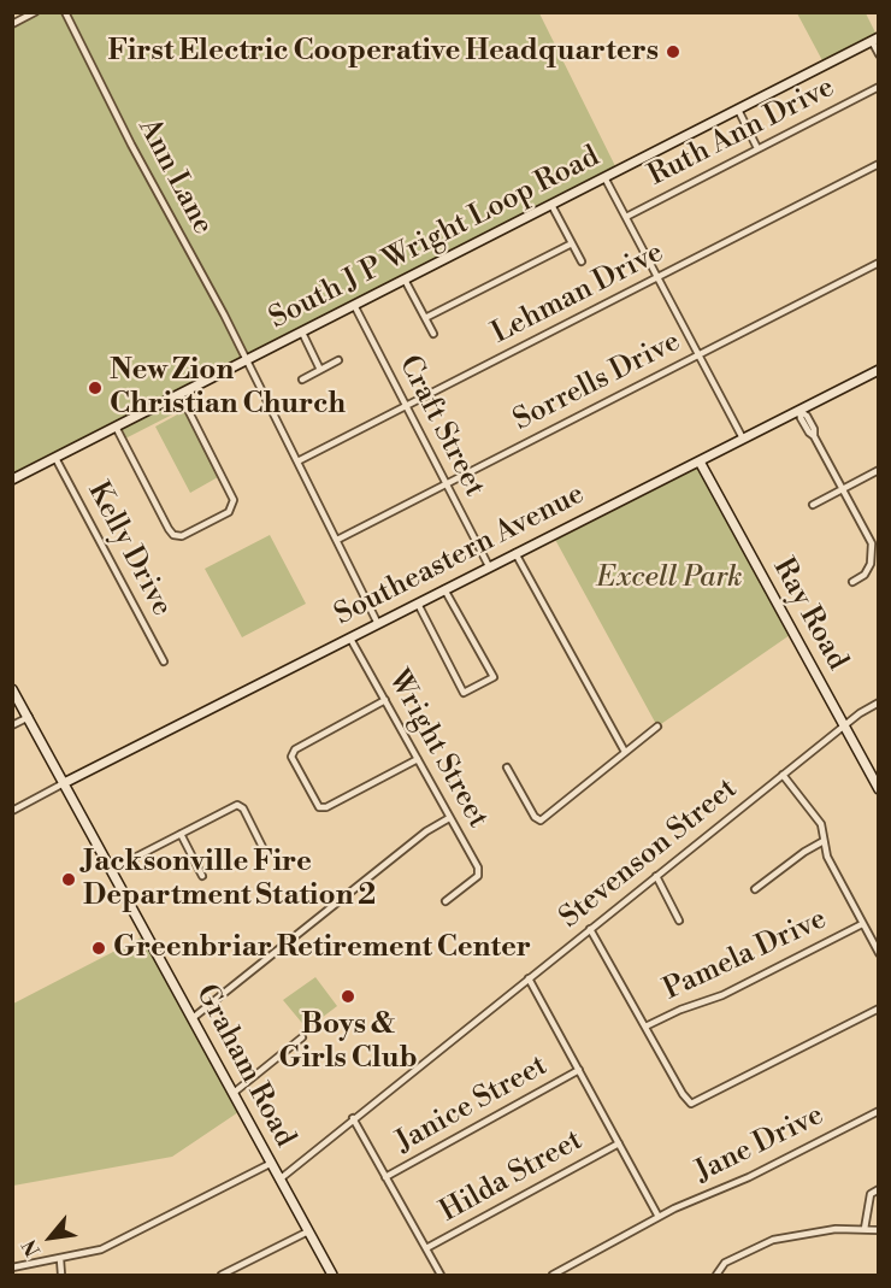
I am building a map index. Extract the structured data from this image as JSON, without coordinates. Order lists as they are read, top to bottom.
{
  "streets": {
    "main road": [
      "South J P Wright Loop Road",
      "Southeastern Avenue",
      "Ray Road",
      "Graham Road"
    ],
    "street": [
      "Ruth Ann Drive",
      "Ann Lane",
      "Lehman Drive",
      "Sorrells Drive",
      "Craft Street",
      "Kelly Drive",
      "Wright Street",
      "Stevenson Street",
      "Pamela Drive",
      "Janice Street",
      "Jane Drive",
      "Hilda Street"
    ]
  },
  "crossings": [
    ["Ann Lane", "South J P Wright Loop Road"],
    ["Ann Lane", "Lehman Drive"],
    ["Ann Lane", "Sorrells Drive"],
    ["Ann Lane", "Southeastern Avenue"],
    ["South J P Wright Loop Road", "Craft Street"],
    ["South J P Wright Loop Road", "Kelly Drive"],
    ["Lehman Drive", "Craft Street"],
    ["Sorrells Drive", "Craft Street"],
    ["Craft Street", "Southeastern Avenue"],
    ["Southeastern Avenue", "Ray Road"],
    ["Southeastern Avenue", "Wright Street"],
    ["Southeastern Avenue", "Graham Road"],
    ["Ray Road", "Stevenson Street"],
    ["Stevenson Street", "Graham Road"]
  ],
  "parks": ["Excell Park"],
  "places": [
    "First Electric Cooperative Headquarters",
    "New Zion Christian Church",
    "Jacksonville Fire Department Station 2",
    "Greenbriar Retirement Center",
    "Boys & Girls Club"
  ],
  "north": "bottom left"
}
